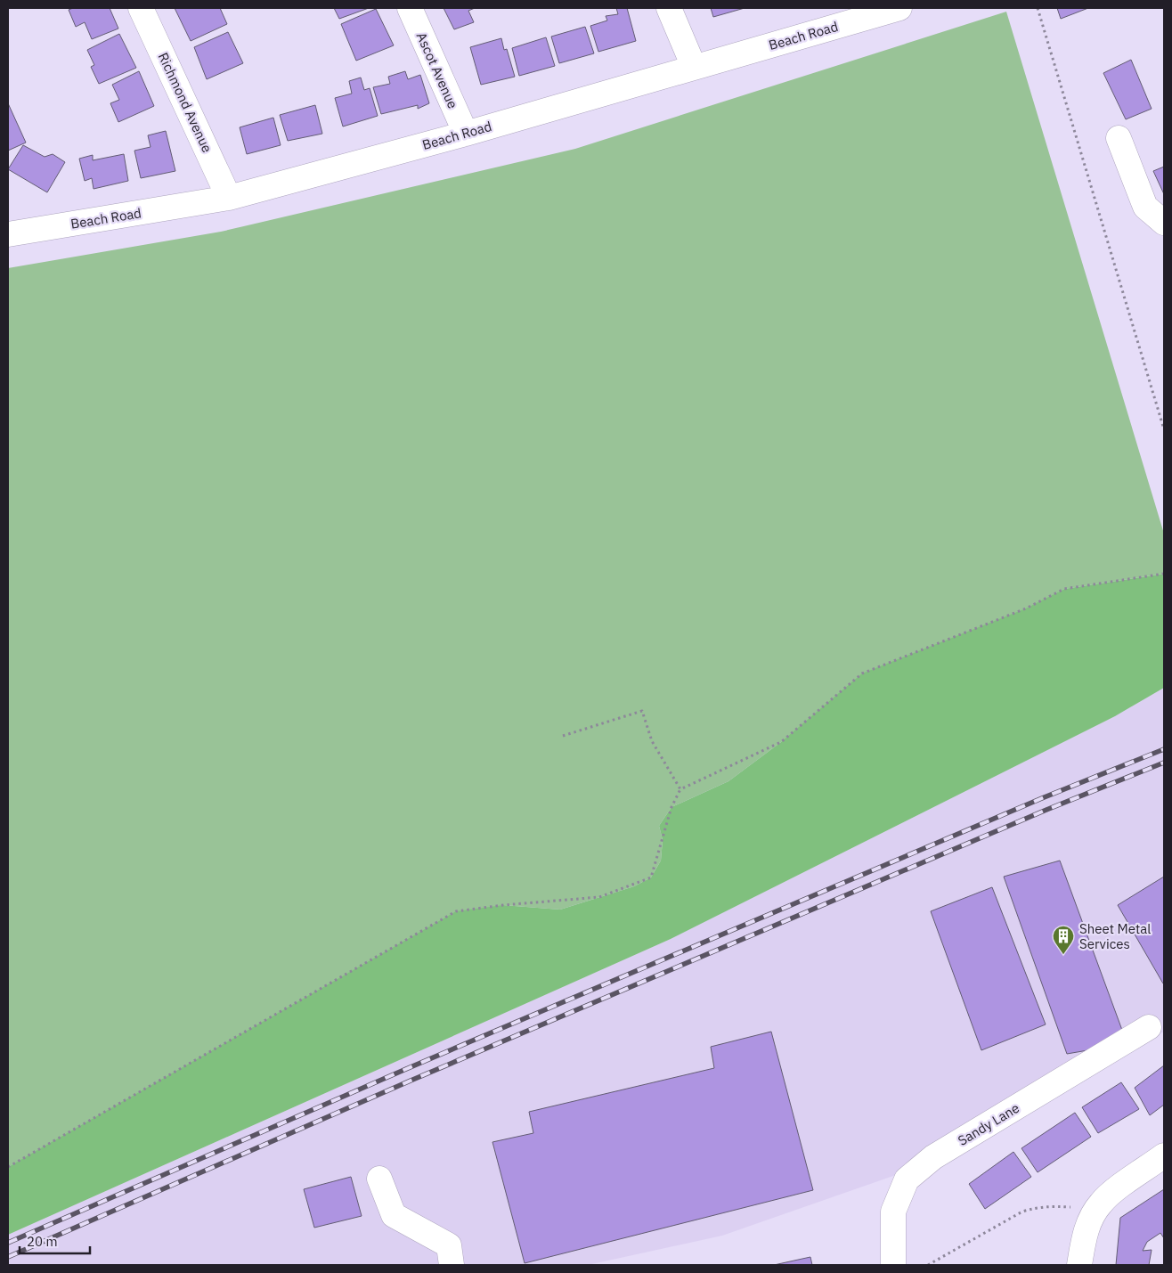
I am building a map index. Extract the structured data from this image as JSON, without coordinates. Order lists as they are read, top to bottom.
{
  "streets": {
    "street": [
      "Beach Road",
      "Ascot Avenue",
      "Richmond Avenue",
      "Sandy Lane"
    ]
  },
  "crossings": [
    ["Beach Road", "Ascot Avenue"],
    ["Beach Road", "Richmond Avenue"]
  ],
  "places": {
    "building": ["Sheet Metal Services"]
  },
  "scale_bar": "20 m"
}
